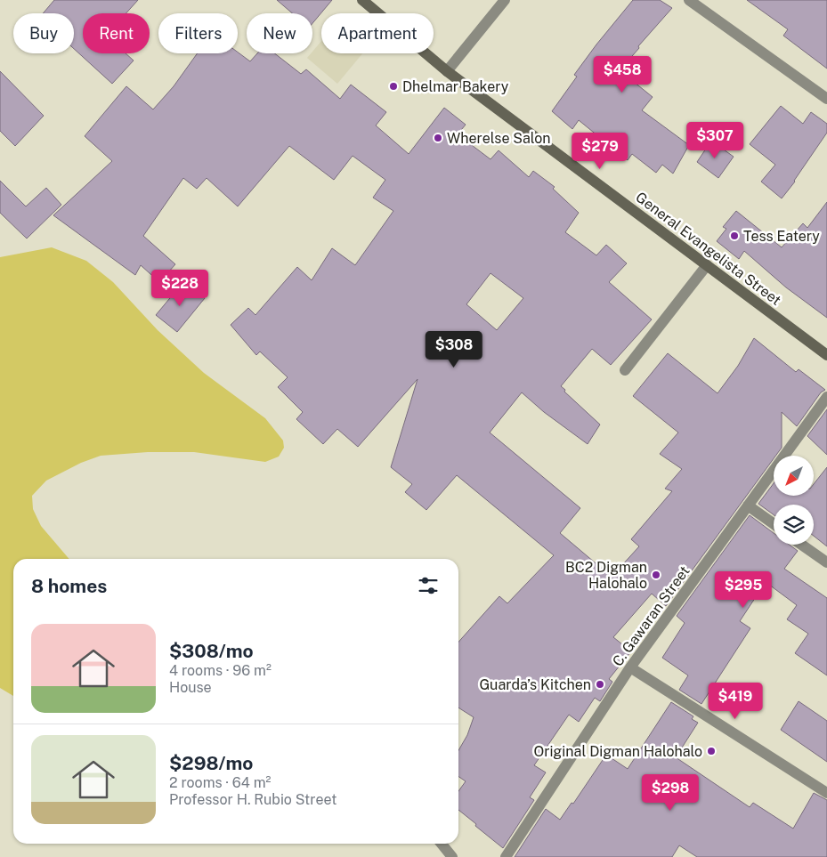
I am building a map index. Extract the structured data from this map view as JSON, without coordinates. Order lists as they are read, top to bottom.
{
  "streets": {
    "main road": ["General Evangelista Street"],
    "street": ["C. Gawaran Street"]
  },
  "places": [
    "Dhelmar Bakery",
    "Wherelse Salon",
    "Tess Eatery",
    "BC2 Digman Halohalo",
    "Guarda’s Kitchen",
    "Original Digman Halohalo"
  ],
  "north": "bottom left",
  "page": {
    "chip": [
      "Buy",
      "Rent",
      "Filters",
      "New",
      "Apartment"
    ],
    "price": [
      "$458",
      "$307",
      "$279",
      "$228",
      "$308",
      "$295",
      "$419",
      "$298"
    ],
    "heading": "8 homes",
    "list": [
      {
        "name": "$308/mo",
        "note": "4 rooms · 96 m² · House"
      },
      {
        "name": "$298/mo",
        "note": "2 rooms · 64 m² · Professor H. Rubio Street"
      }
    ]
  }
}
